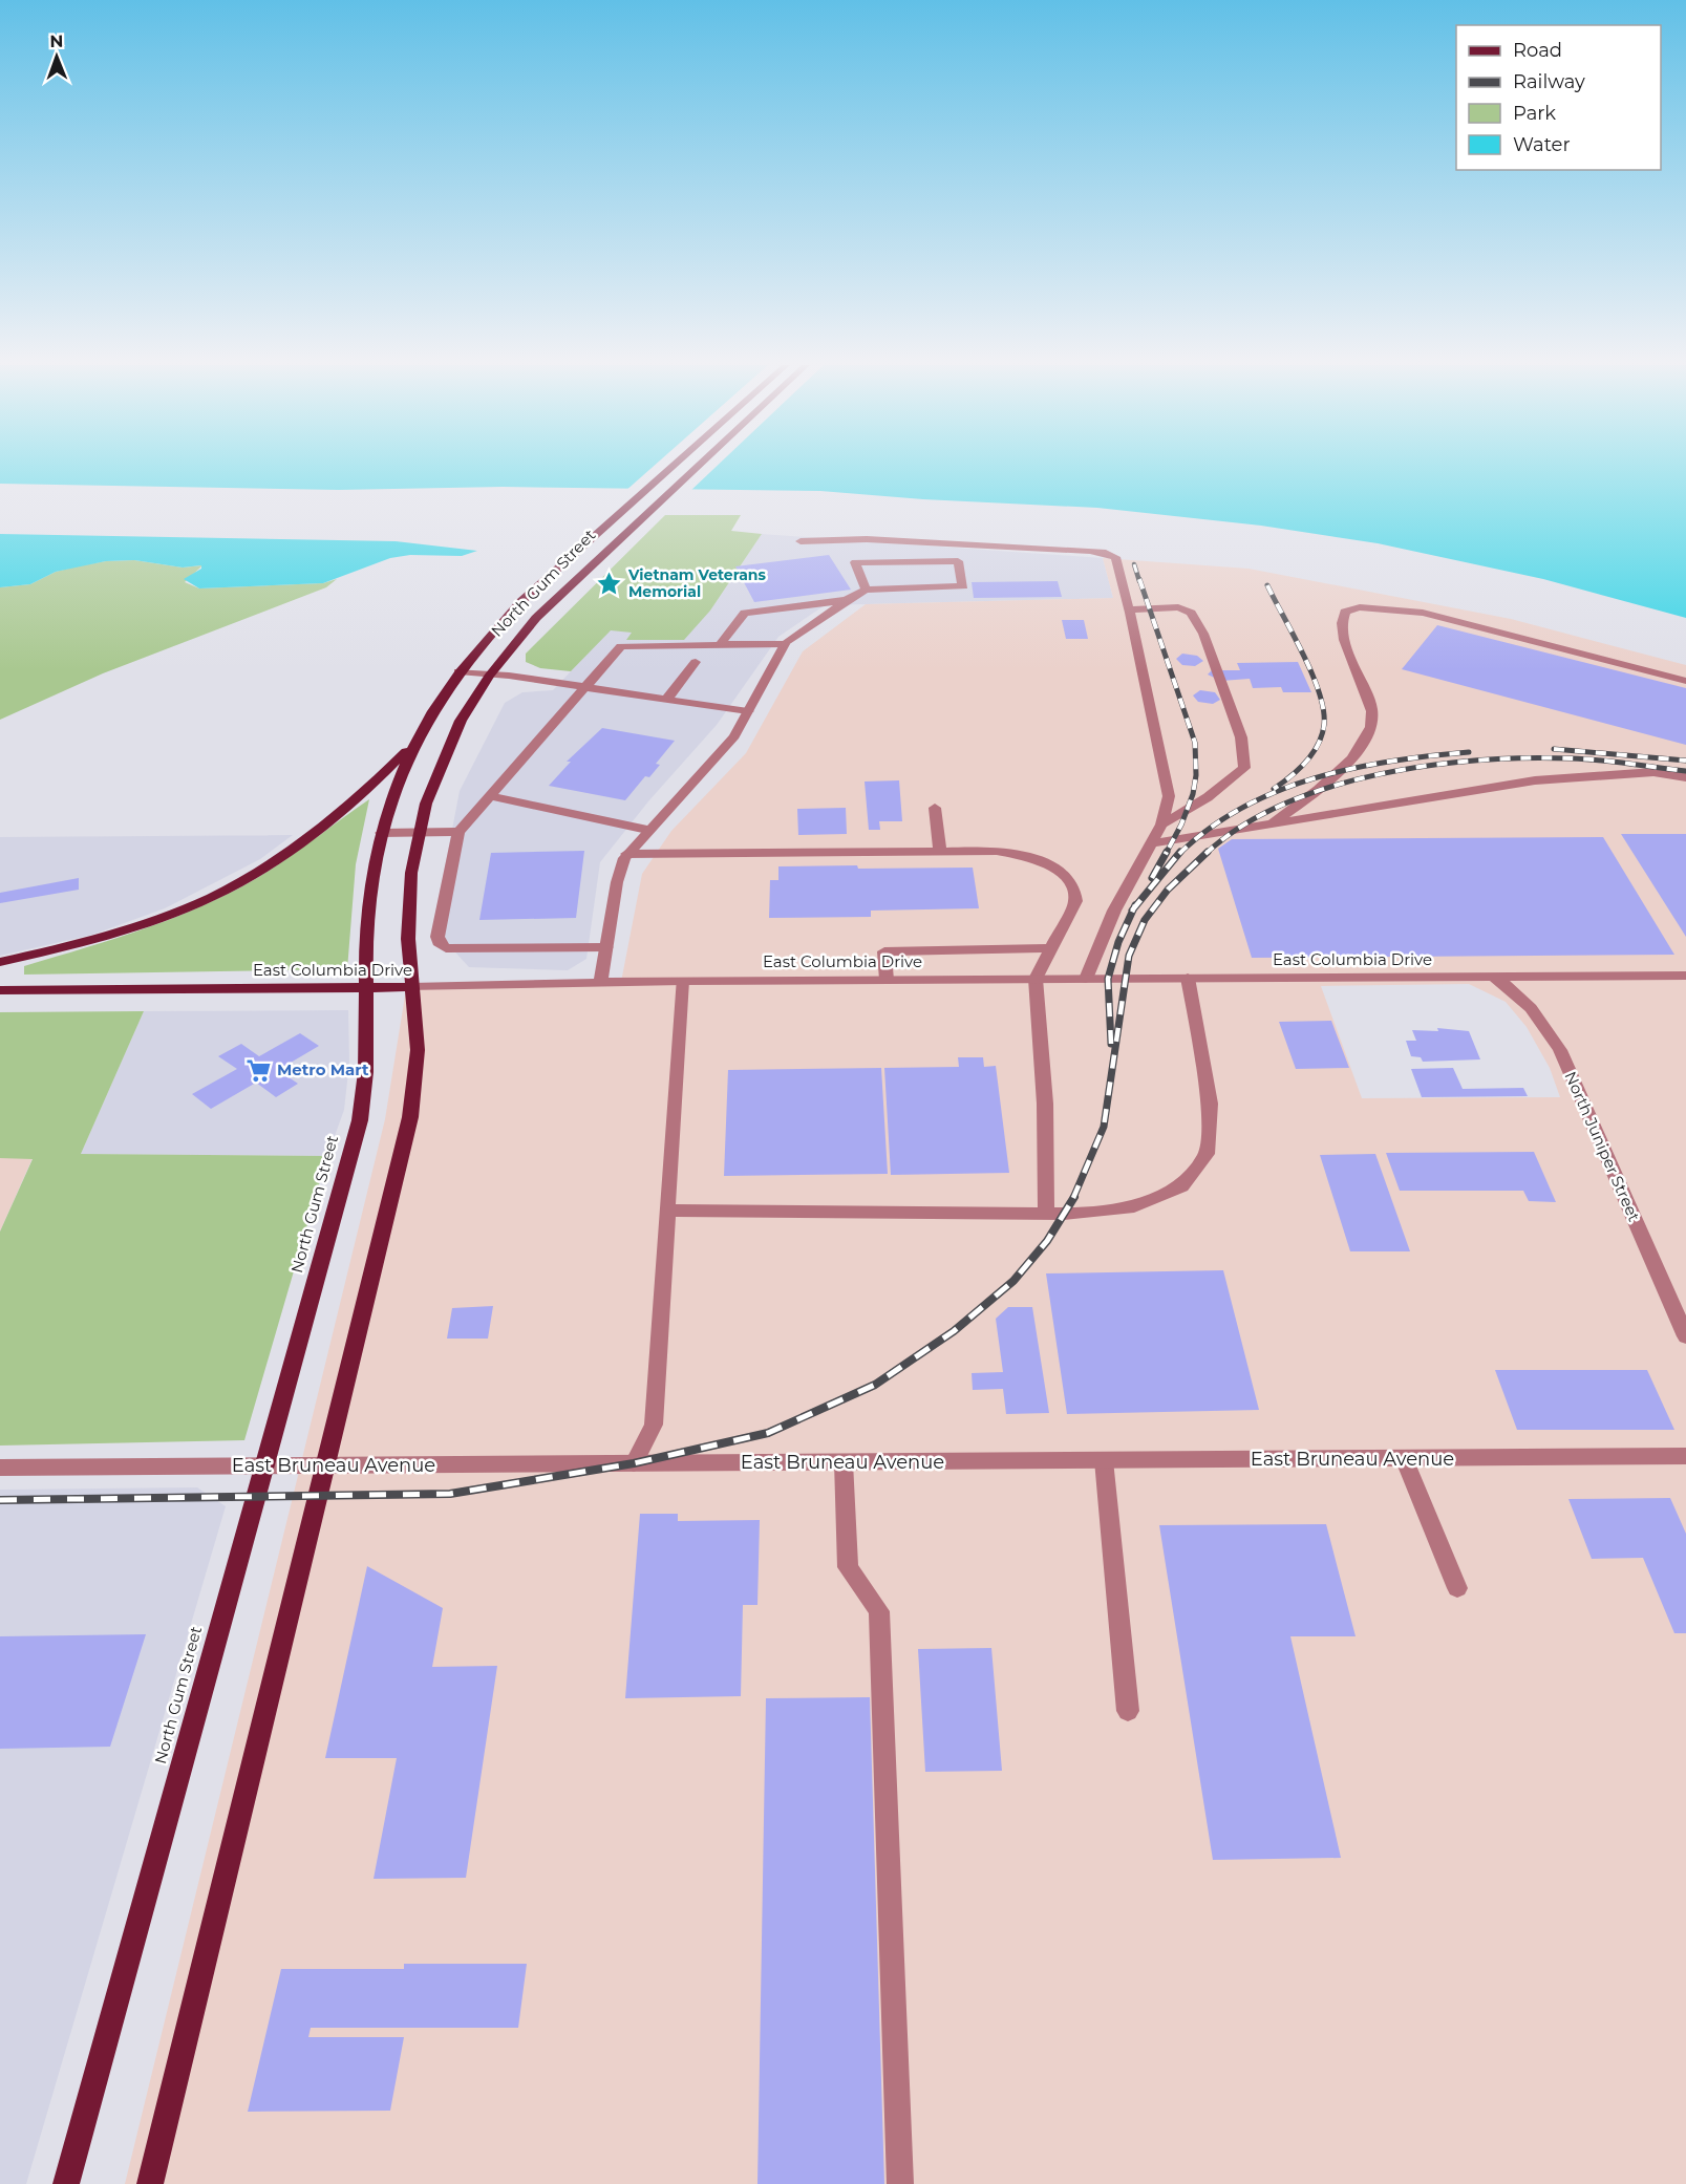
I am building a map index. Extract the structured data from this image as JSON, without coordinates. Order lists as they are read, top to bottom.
{
  "streets": {
    "main road": ["North Gum Street", "East Columbia Drive"],
    "street": ["North Juniper Street", "East Bruneau Avenue"]
  },
  "crossings": [
    ["North Gum Street", "East Columbia Drive"],
    ["North Gum Street", "East Bruneau Avenue"],
    ["East Columbia Drive", "North Juniper Street"]
  ],
  "places": {
    "place": ["Vietnam Veterans Memorial"],
    "supermarket": ["Metro Mart"]
  },
  "legend": [
    "Road",
    "Railway",
    "Park",
    "Water"
  ],
  "north": "top"
}
